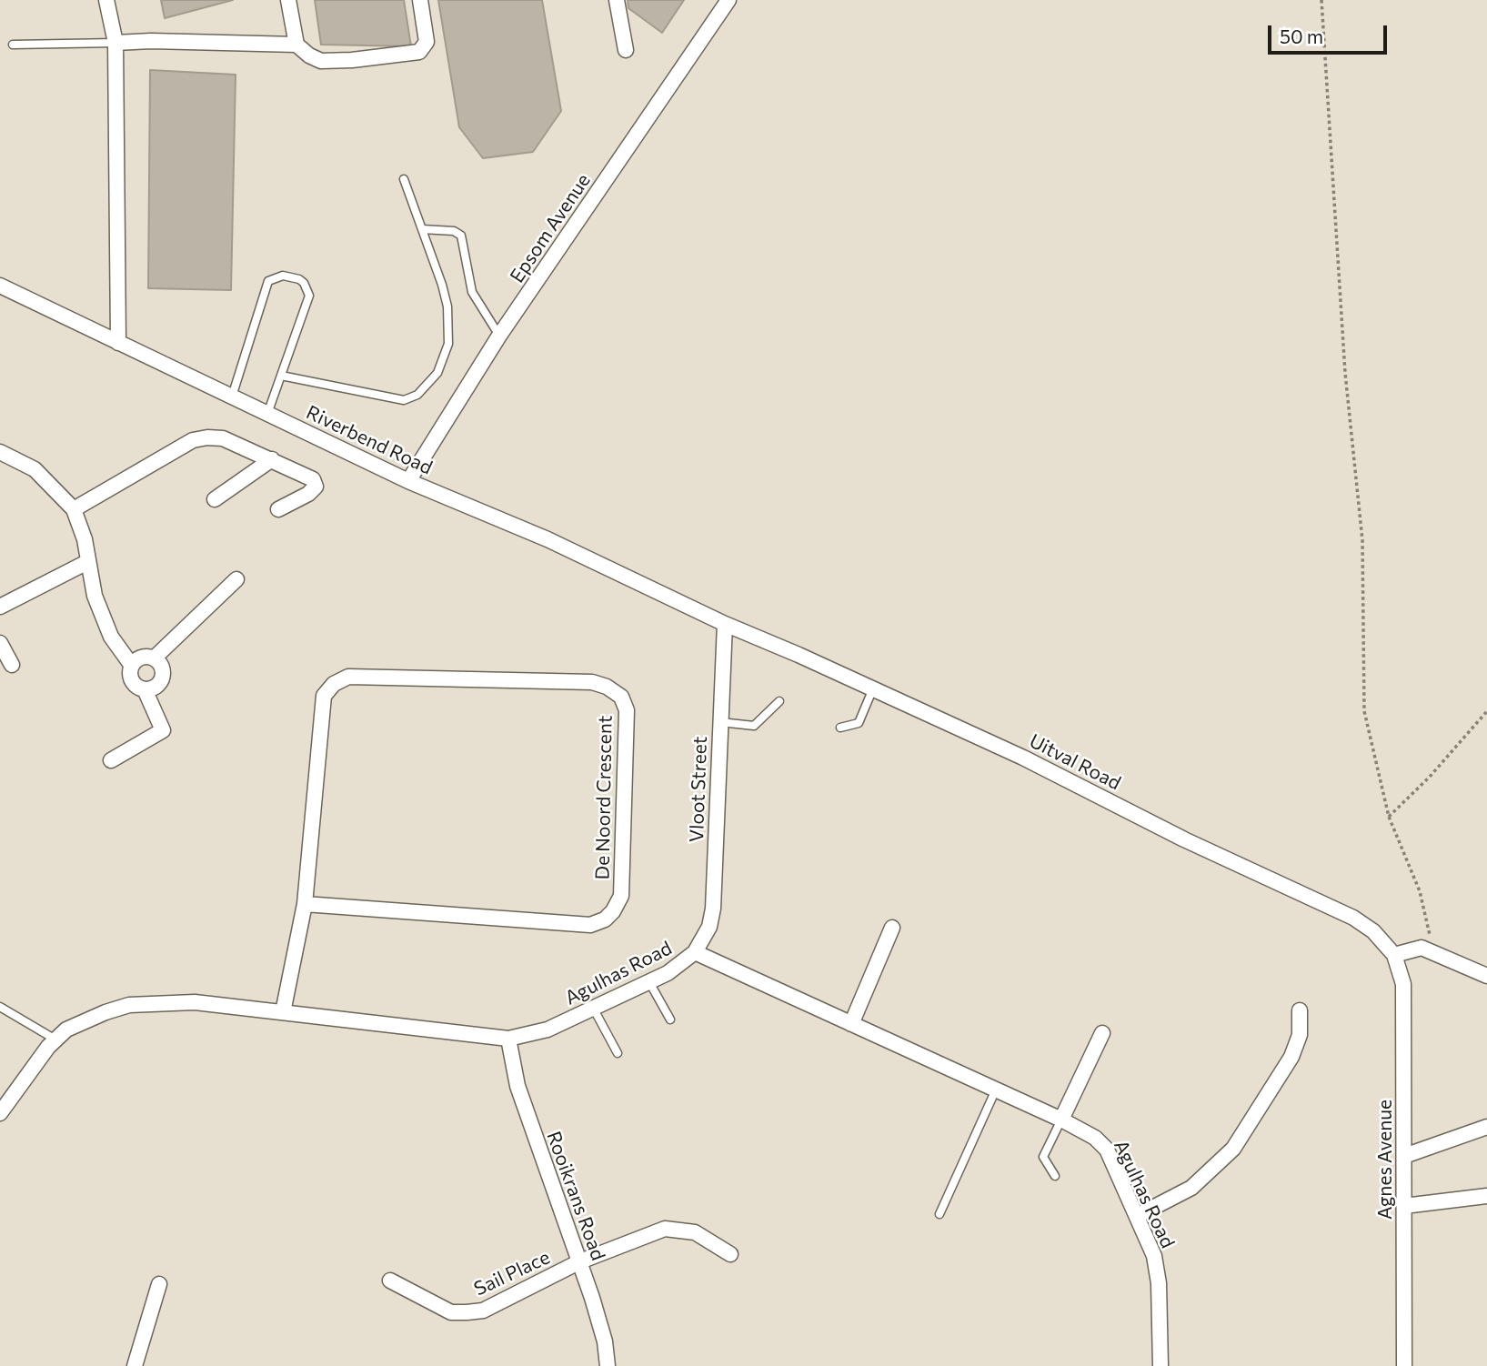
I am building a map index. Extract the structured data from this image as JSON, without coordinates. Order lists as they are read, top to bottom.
{
  "streets": {
    "street": [
      "Epsom Avenue",
      "Riverbend Road",
      "Uitval Road",
      "Vloot Street",
      "De Noord Crescent",
      "Agulhas Road",
      "Agnes Avenue",
      "Rooikrans Road",
      "Sail Place"
    ]
  },
  "crossings": [
    ["Epsom Avenue", "Riverbend Road"],
    ["Riverbend Road", "Uitval Road"],
    ["Riverbend Road", "Vloot Street"],
    ["Uitval Road", "Vloot Street"],
    ["Uitval Road", "Agnes Avenue"],
    ["Vloot Street", "Agulhas Road"],
    ["De Noord Crescent", "Agulhas Road"],
    ["Agulhas Road", "Rooikrans Road"],
    ["Rooikrans Road", "Sail Place"]
  ],
  "scale_bar": "50 m"
}
